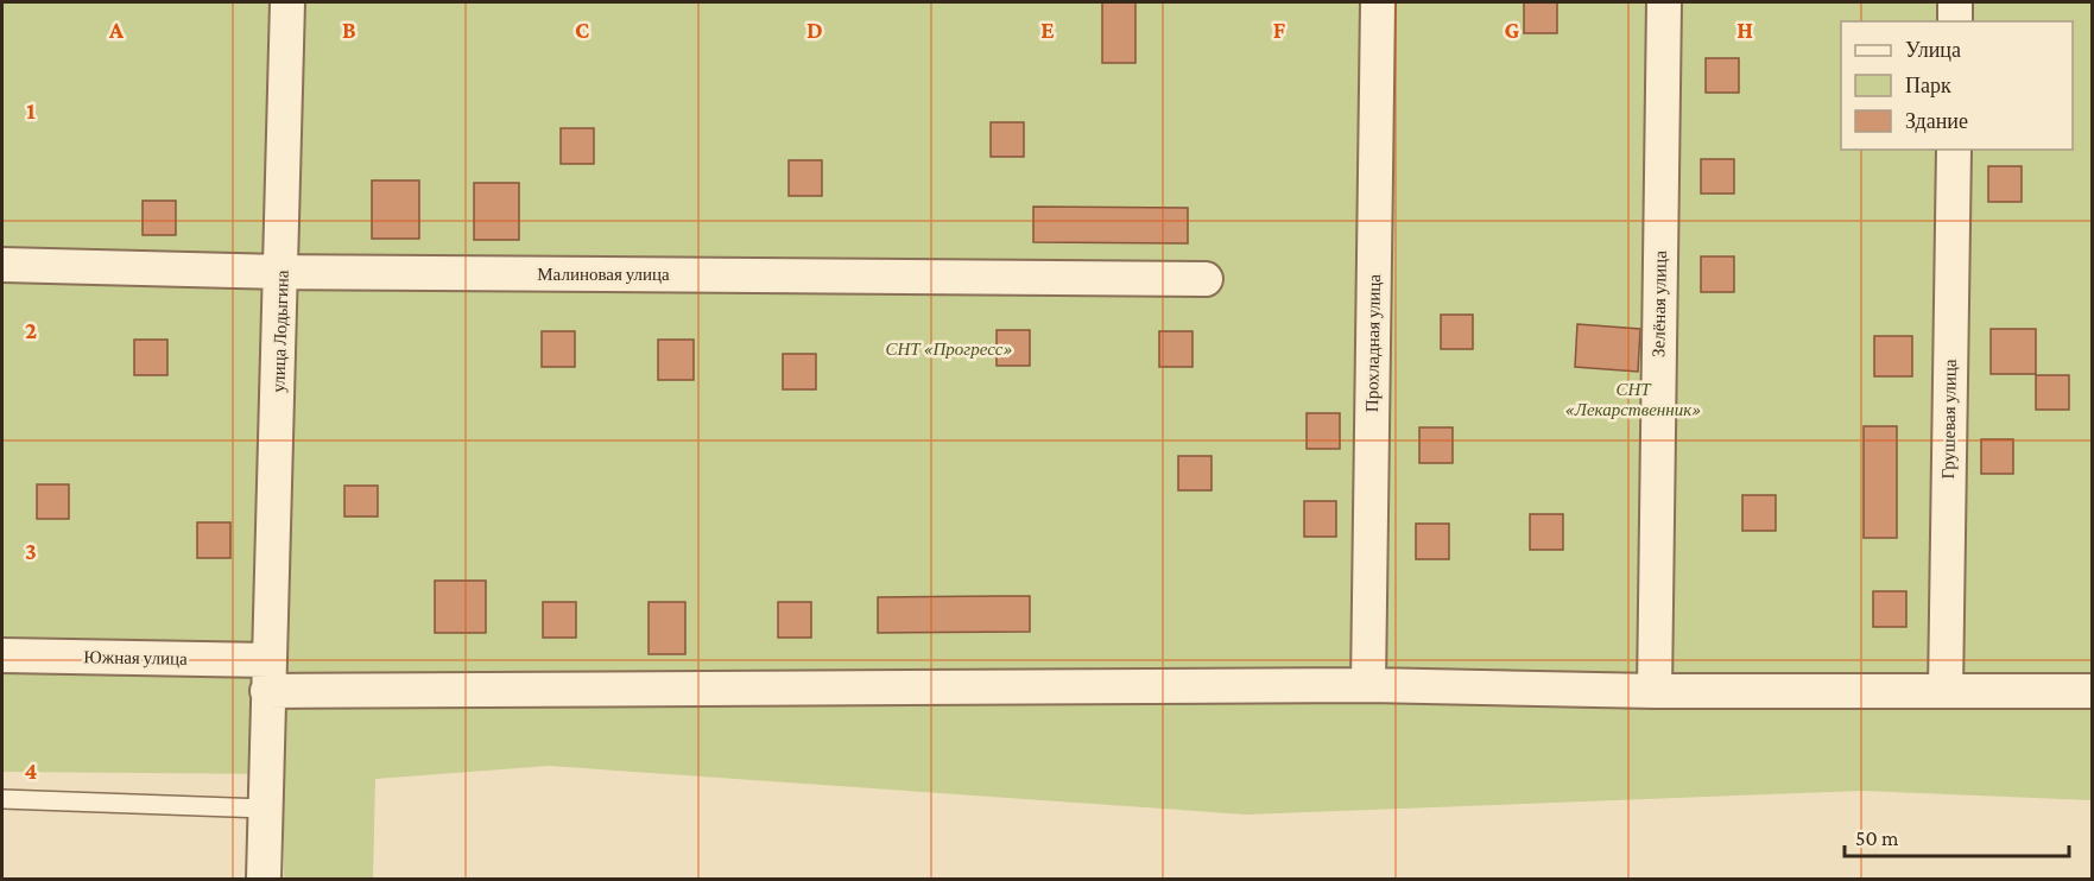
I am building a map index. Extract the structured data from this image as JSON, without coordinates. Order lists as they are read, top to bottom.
{
  "streets": {
    "street": [
      "Малиновая улица",
      "Зелёная улица",
      "улица Лодыгина",
      "Прохладная улица",
      "Грушевая улица",
      "Южная улица"
    ]
  },
  "crossings": [
    ["Малиновая улица", "улица Лодыгина"],
    ["Зелёная улица", "Южная улица"],
    ["улица Лодыгина", "Южная улица"],
    ["Прохладная улица", "Южная улица"],
    ["Грушевая улица", "Южная улица"]
  ],
  "parks": ["СНТ «Прогресс»", "СНТ «Лекарственник»"],
  "legend": ["Улица", "Парк", "Здание"],
  "scale_bar": "50 m",
  "grid": {
    "columns": [
      "A",
      "B",
      "C",
      "D",
      "E",
      "F",
      "G",
      "H"
    ],
    "rows": [
      "1",
      "2",
      "3",
      "4"
    ]
  }
}
